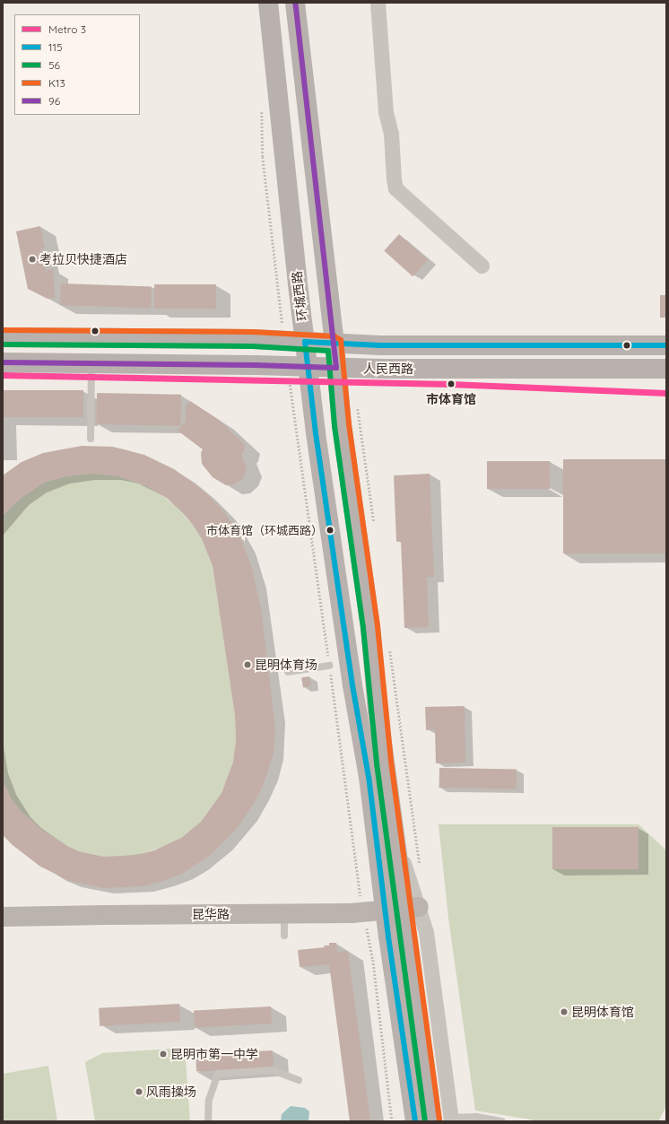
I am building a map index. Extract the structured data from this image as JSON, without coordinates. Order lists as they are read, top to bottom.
{
  "streets": {
    "main road": ["环城西路", "人民西路"],
    "street": ["昆华路"]
  },
  "crossings": [
    ["环城西路", "人民西路"],
    ["环城西路", "昆华路"]
  ],
  "places": [
    "考拉贝快捷酒店",
    "市体育馆",
    "市体育馆（环城西路）",
    "昆明体育场",
    "昆明体育馆",
    "昆明市第一中学",
    "风雨操场"
  ],
  "lines": [
    "transit line 96",
    "transit line K13",
    "transit line 115",
    "transit line 56",
    "metro line 3"
  ],
  "legend": [
    "Metro 3",
    "115",
    "56",
    "K13",
    "96"
  ]
}
